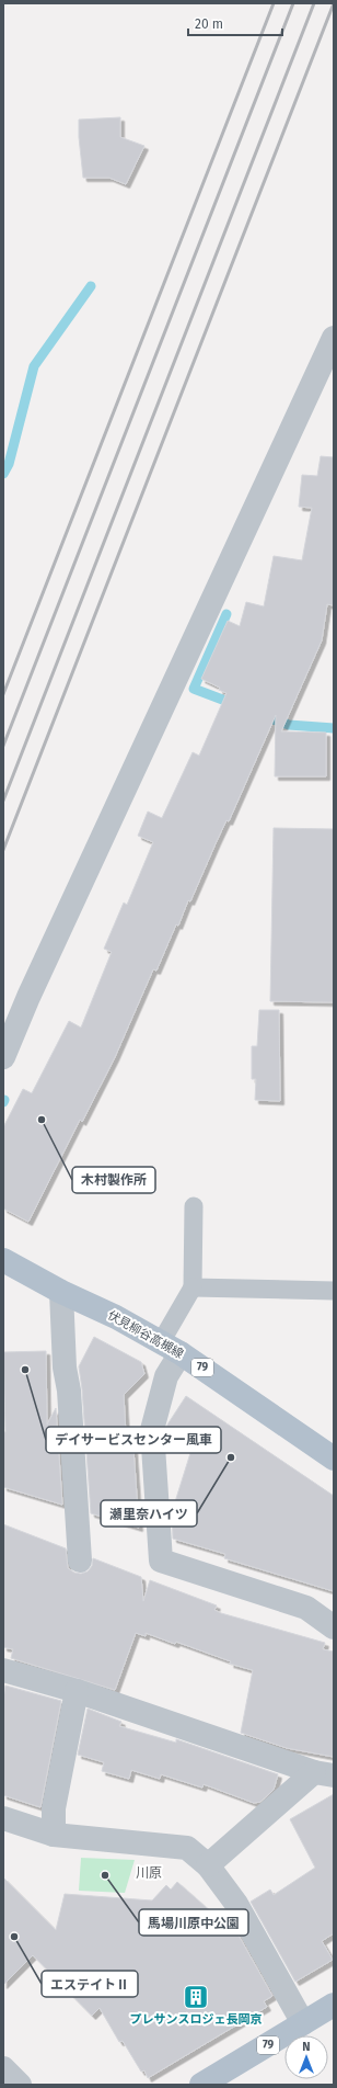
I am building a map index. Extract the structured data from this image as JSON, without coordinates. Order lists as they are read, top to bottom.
{
  "streets": {
    "main road": ["伏見柳谷高槻線", "79"]
  },
  "districts": ["川原"],
  "places": {
    "other": [
      "木村製作所",
      "デイサービスセンター風車",
      "瀬里奈ハイツ",
      "馬場川原中公園",
      "エステイトⅡ"
    ],
    "building": ["プレサンスロジェ長岡京"]
  },
  "scale_bar": "20 m",
  "north": "top"
}
